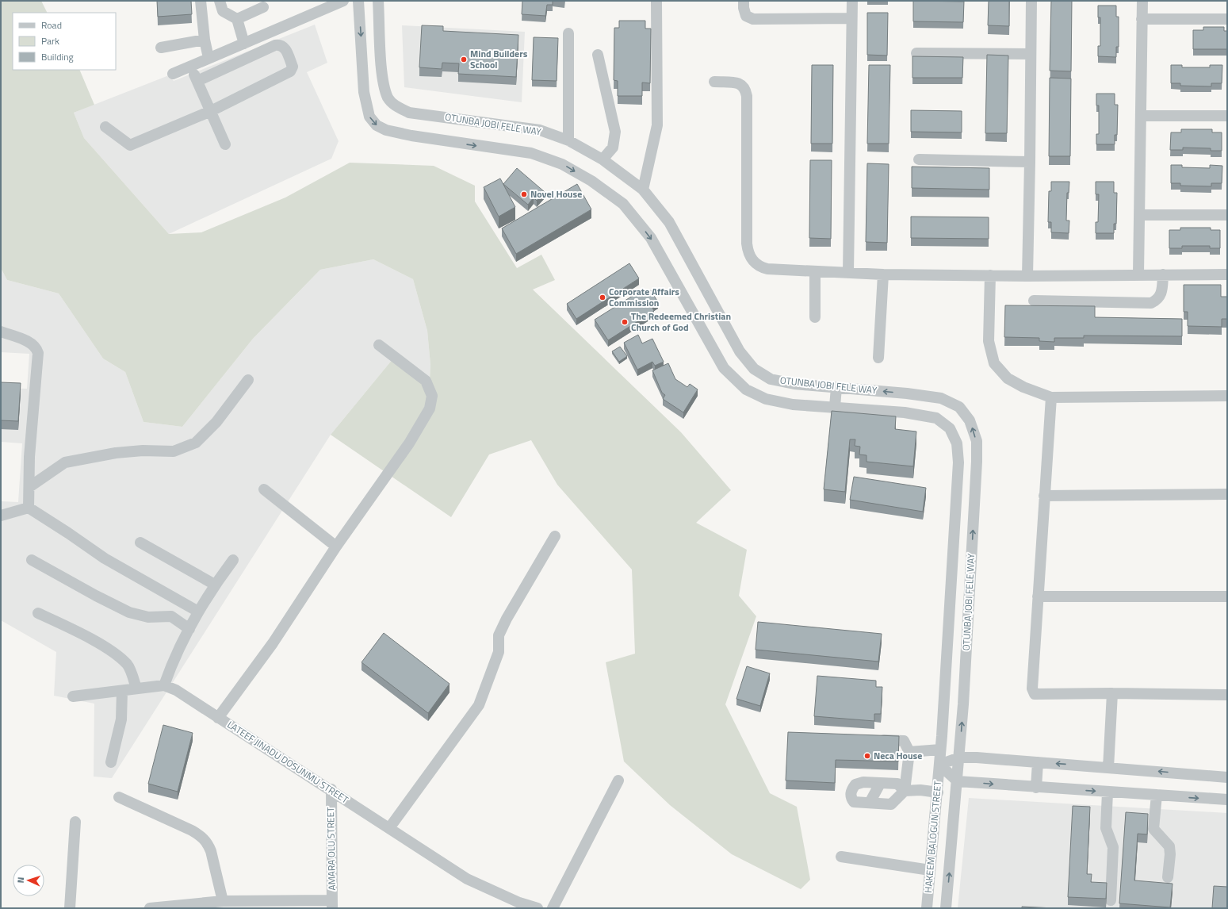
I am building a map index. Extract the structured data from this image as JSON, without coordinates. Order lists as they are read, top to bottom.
{
  "streets": {
    "street": [
      "OTUNBA JOBI FELE WAY",
      "LATEEF JINADU DOSUNMU STREET",
      "HAKEEM BALOGUN STREET",
      "AMARA OLU STREET"
    ]
  },
  "crossings": [
    ["OTUNBA JOBI FELE WAY", "HAKEEM BALOGUN STREET"],
    ["LATEEF JINADU DOSUNMU STREET", "AMARA OLU STREET"]
  ],
  "places": [
    "Mind Builders School",
    "Novel House",
    "Corporate Affairs Commission",
    "The Redeemed Christian Church of God",
    "Neca House"
  ],
  "legend": ["Road", "Park", "Building"],
  "north": "left"
}
